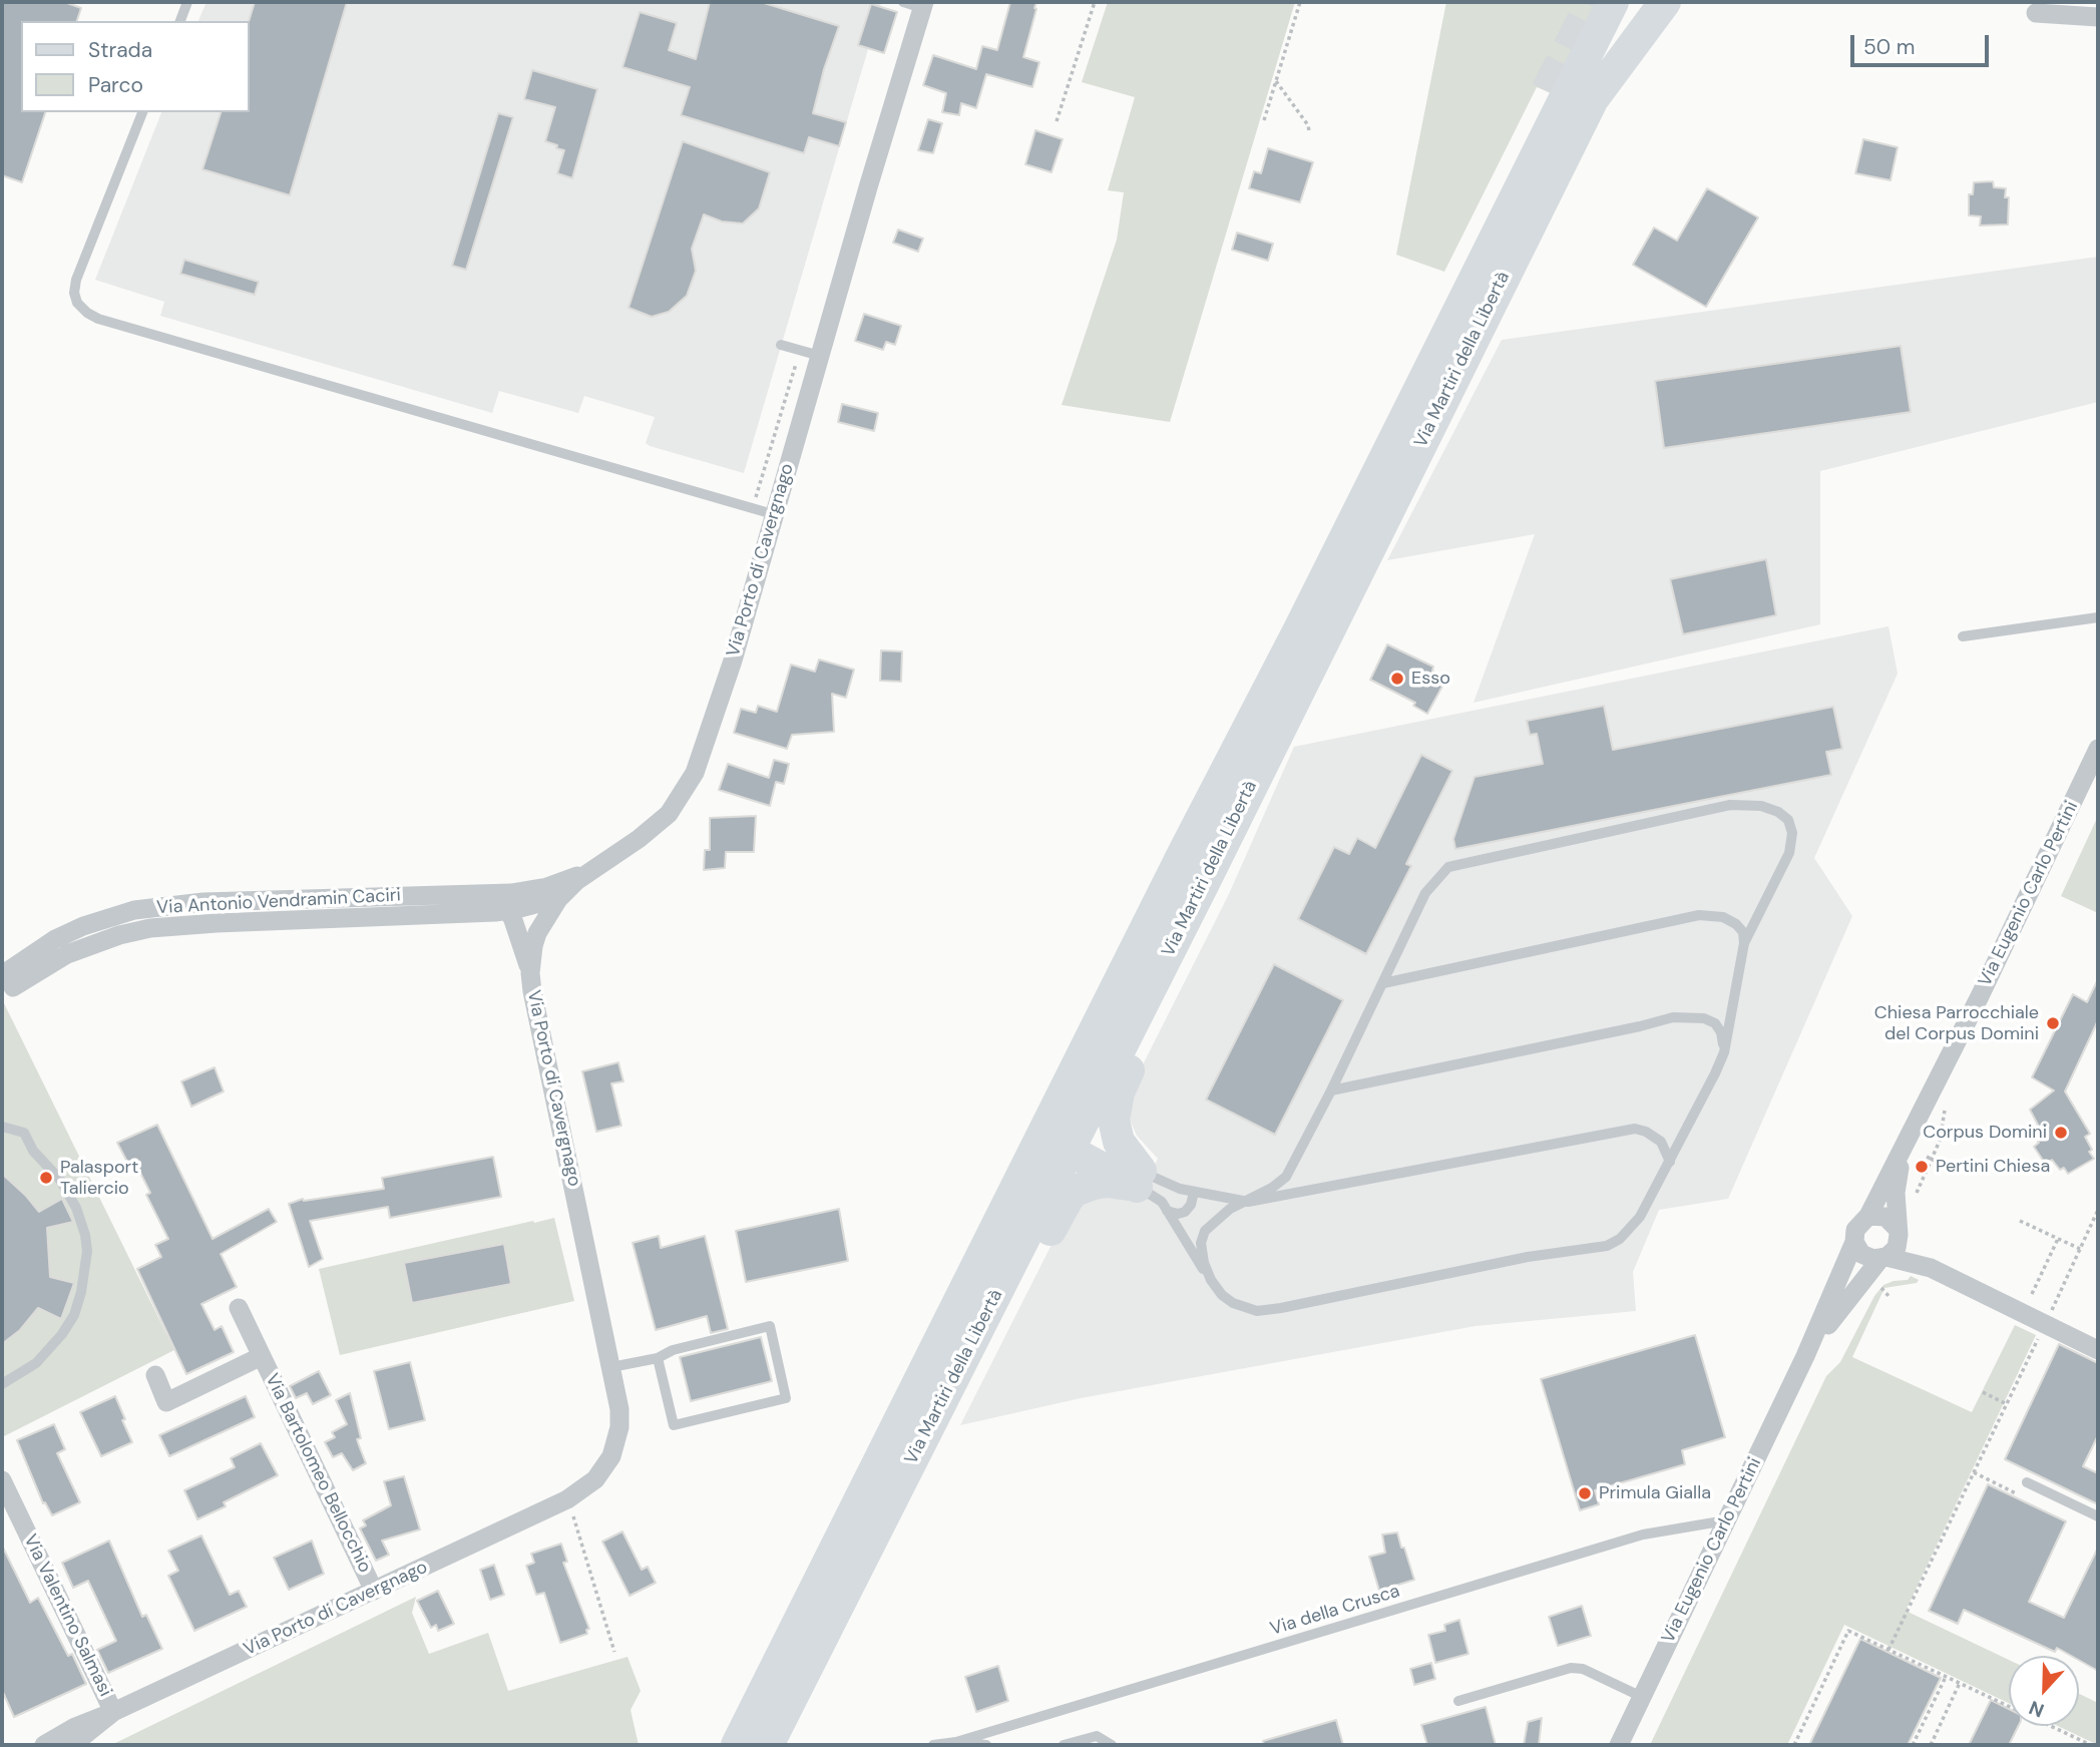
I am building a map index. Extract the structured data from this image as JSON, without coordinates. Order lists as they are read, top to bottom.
{
  "streets": {
    "main road": ["Via Martiri della Libertà"],
    "street": [
      "Via Porto di Cavergnago",
      "Via Eugenio Carlo Pertini",
      "Via Antonio Vendramin Caciri",
      "Via Bartolomeo Bellocchio",
      "Via Valentino Salmasi"
    ],
    "lane": ["Via della Crusca"]
  },
  "crossings": [
    ["Via Porto di Cavergnago", "Via Antonio Vendramin Caciri"],
    ["Via Porto di Cavergnago", "Via Bartolomeo Bellocchio"],
    ["Via Porto di Cavergnago", "Via Valentino Salmasi"],
    ["Via Eugenio Carlo Pertini", "Via della Crusca"]
  ],
  "places": [
    "Esso",
    "Chiesa Parrocchiale del Corpus Domini",
    "Corpus Domini",
    "Pertini Chiesa",
    "Palasport Taliercio",
    "Primula Gialla"
  ],
  "legend": ["Strada", "Parco"],
  "scale_bar": "50 m",
  "north": "bottom"
}
